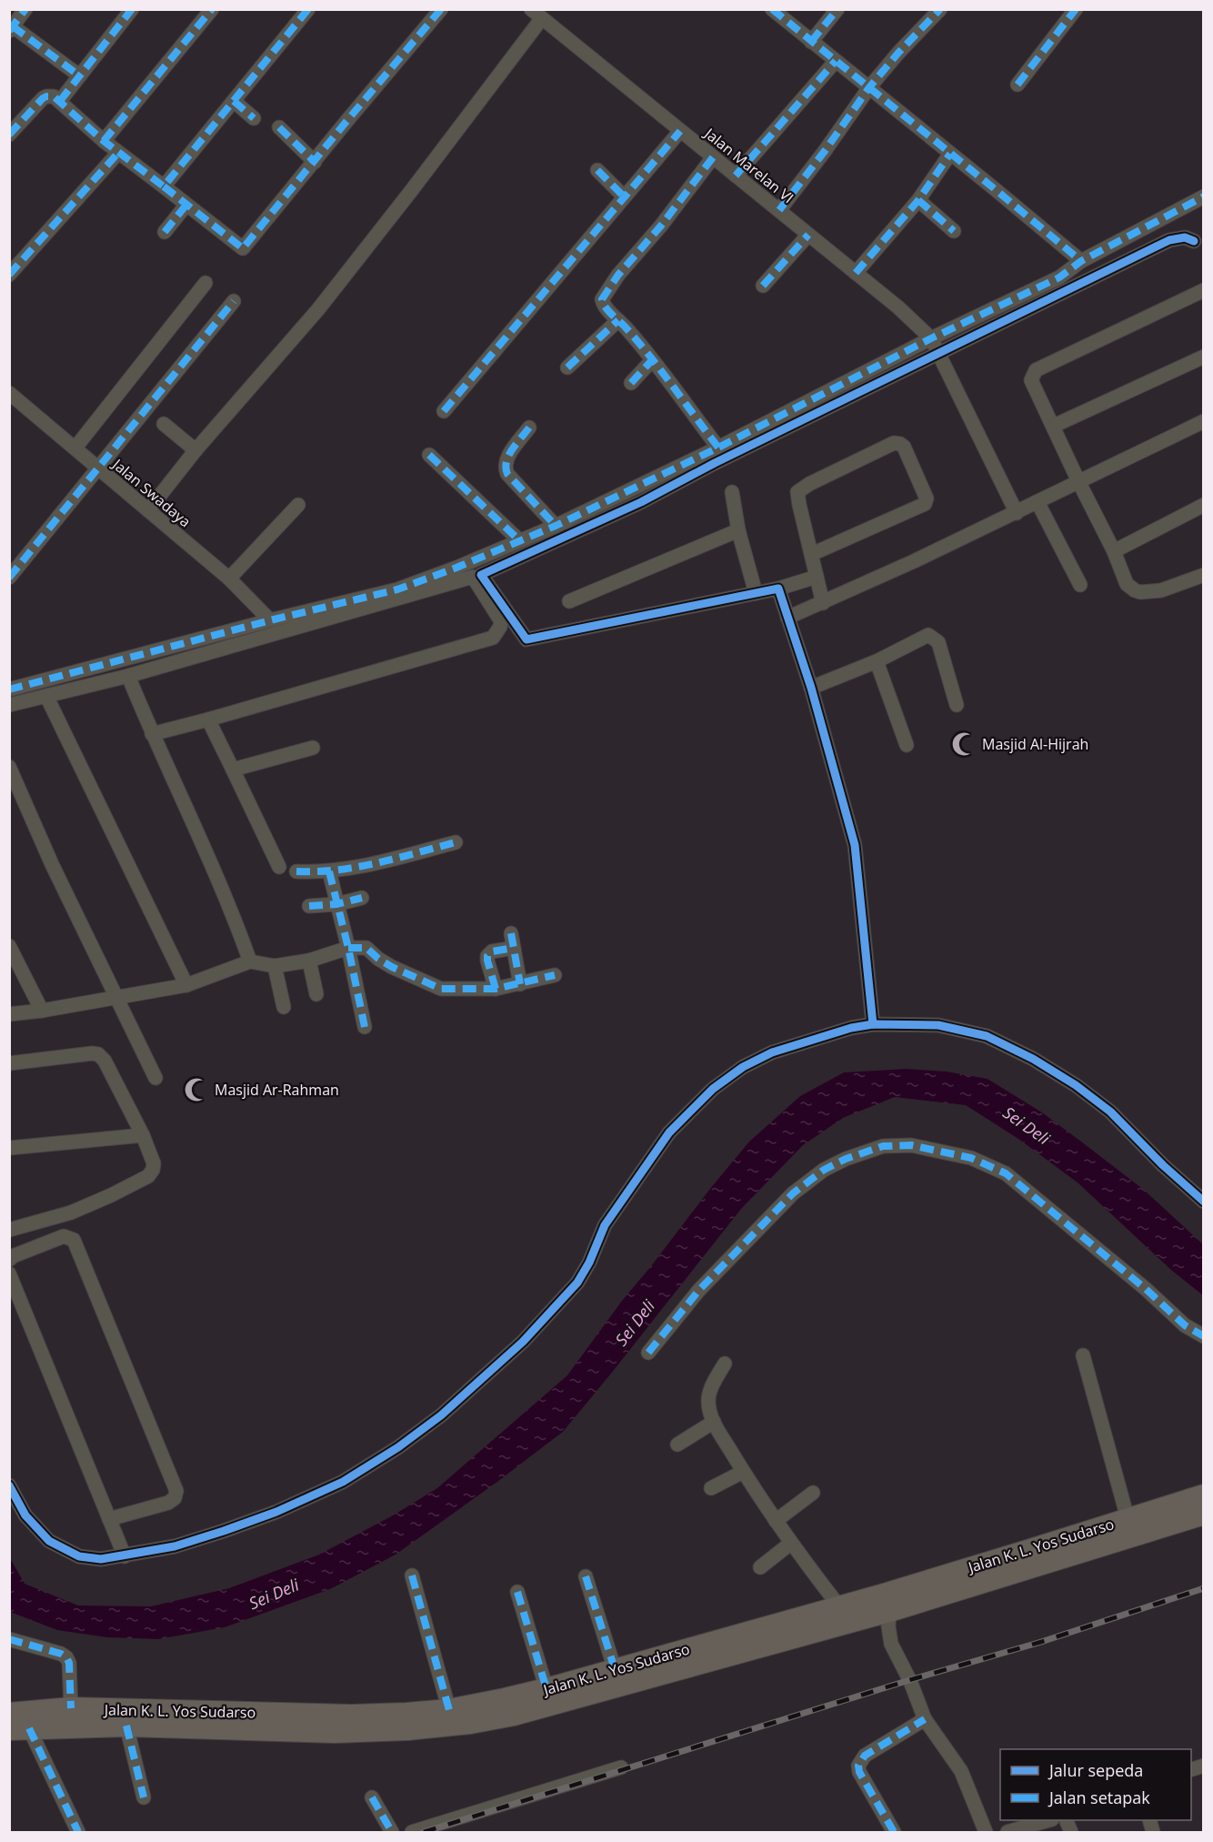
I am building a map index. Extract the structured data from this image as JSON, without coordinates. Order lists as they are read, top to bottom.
{
  "streets": {
    "highway": ["Jalan K. L. Yos Sudarso"],
    "street": ["Jalan Marelan VI", "Jalan Swadaya"]
  },
  "water": ["Sei Deli"],
  "places": {
    "mosque": ["Masjid Al-Hijrah", "Masjid Ar-Rahman"]
  },
  "legend": ["Jalur sepeda", "Jalan setapak"]
}
